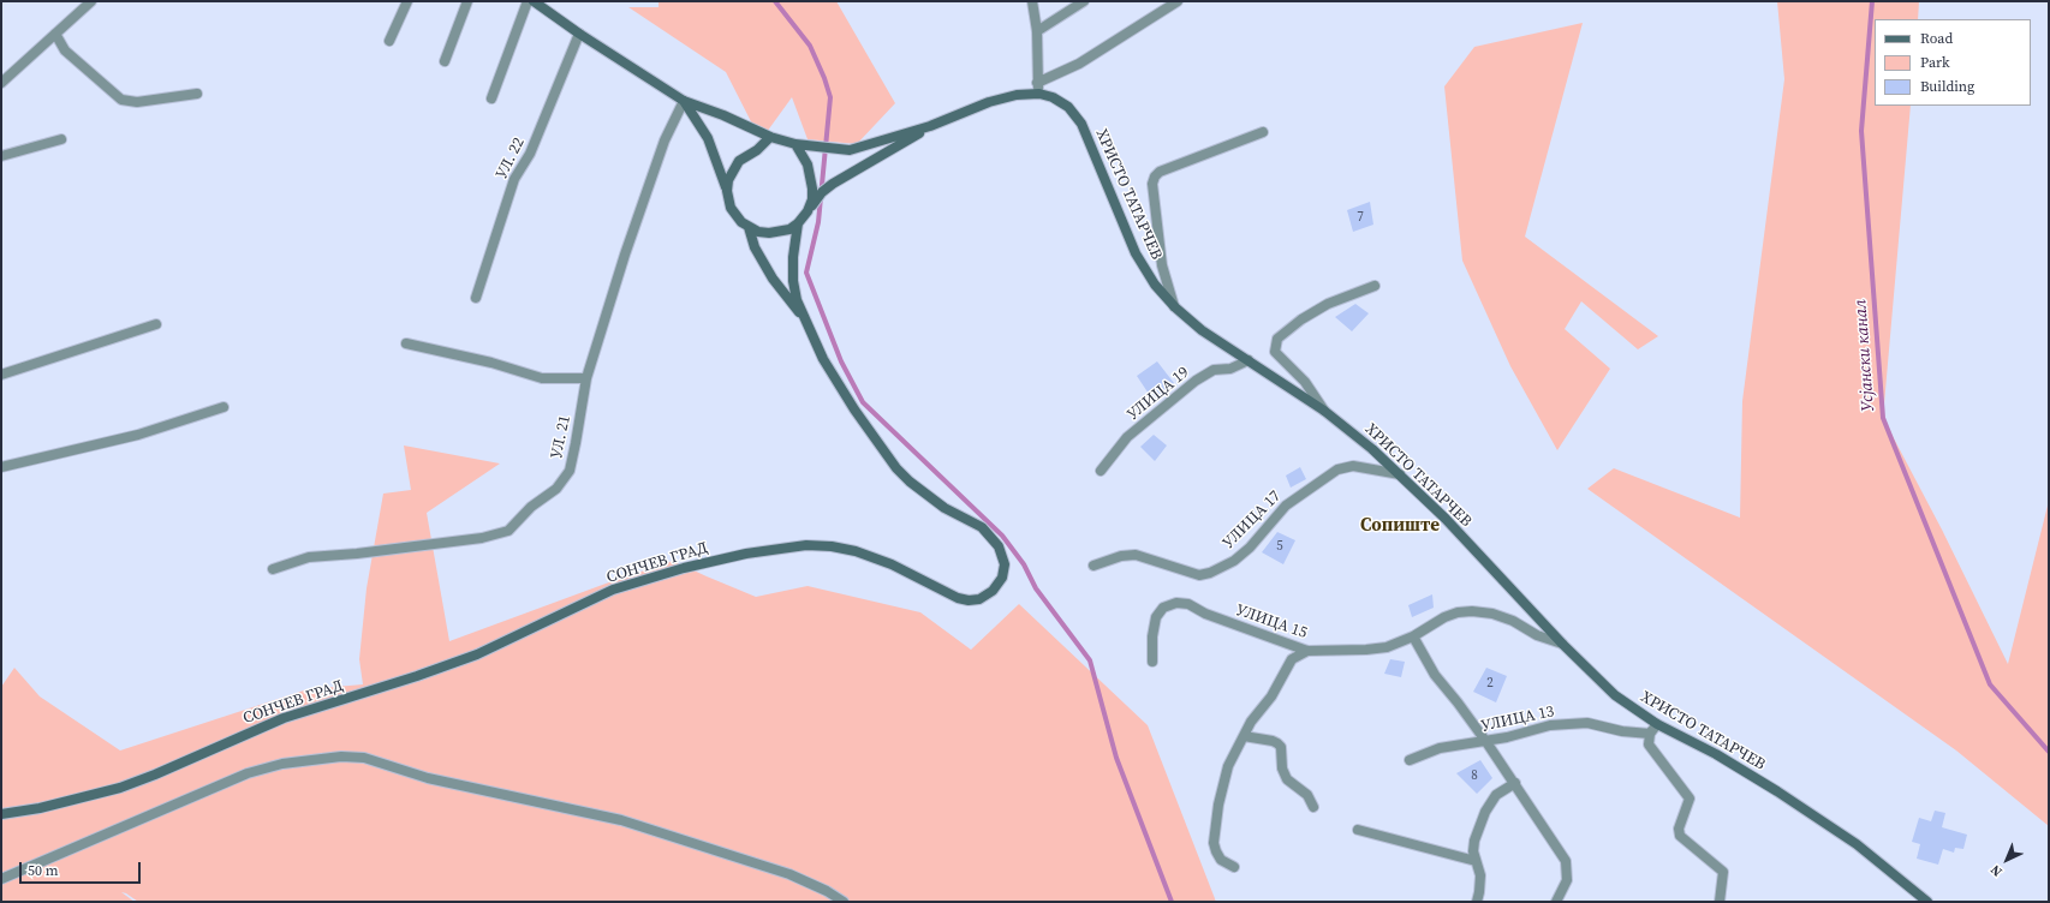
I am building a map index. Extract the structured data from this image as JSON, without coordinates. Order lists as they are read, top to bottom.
{
  "streets": {
    "main road": ["ХРИСТО ТАТАРЧЕВ", "СОНЧЕВ ГРАД"],
    "street": [
      "УЛ. 22",
      "УЛИЦА 19",
      "УЛ. 21",
      "УЛИЦА 17",
      "УЛИЦА 15",
      "УЛИЦА 13"
    ]
  },
  "crossings": [
    ["ХРИСТО ТАТАРЧЕВ", "УЛИЦА 19"],
    ["ХРИСТО ТАТАРЧЕВ", "УЛИЦА 17"],
    ["ХРИСТО ТАТАРЧЕВ", "СОНЧЕВ ГРАД"],
    ["ХРИСТО ТАТАРЧЕВ", "УЛИЦА 15"]
  ],
  "districts": ["Сопиште"],
  "water": ["Усјански канал"],
  "house_numbers": [
    "7",
    "5",
    "2",
    "8"
  ],
  "legend": ["Road", "Park", "Building"],
  "scale_bar": "50 m",
  "north": "bottom left"
}
